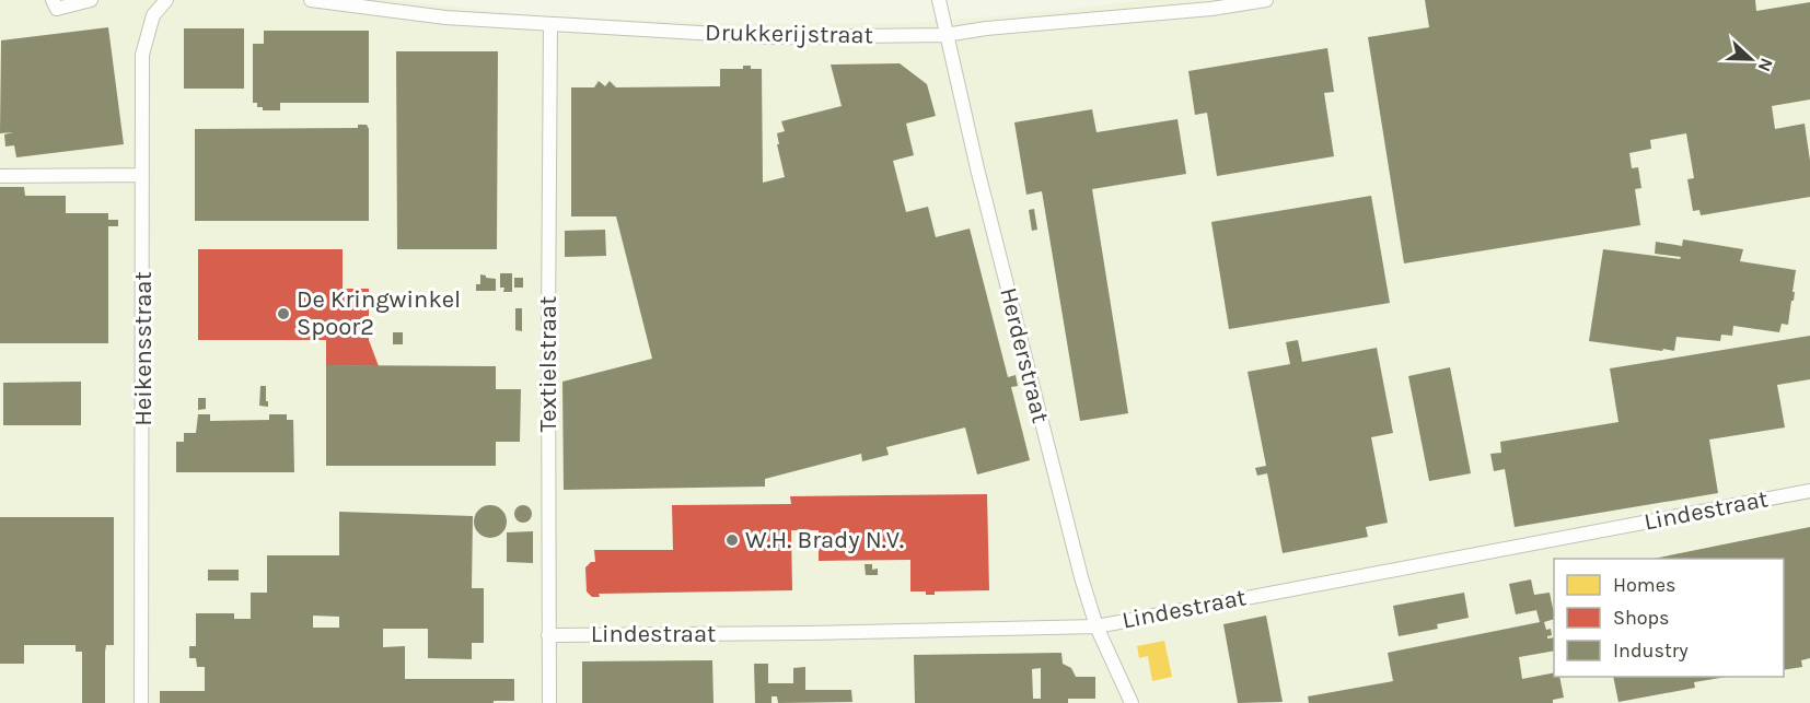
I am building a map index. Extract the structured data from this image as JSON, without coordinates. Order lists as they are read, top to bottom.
{
  "streets": {
    "street": [
      "Drukkerijstraat",
      "Heikensstraat",
      "Herderstraat",
      "Textielstraat",
      "Lindestraat"
    ]
  },
  "crossings": [
    ["Drukkerijstraat", "Herderstraat"],
    ["Drukkerijstraat", "Textielstraat"],
    ["Herderstraat", "Lindestraat"],
    ["Textielstraat", "Lindestraat"]
  ],
  "places": ["De Kringwinkel Spoor2", "W.H. Brady N.V."],
  "legend": ["Homes", "Shops", "Industry"],
  "north": "right"
}
